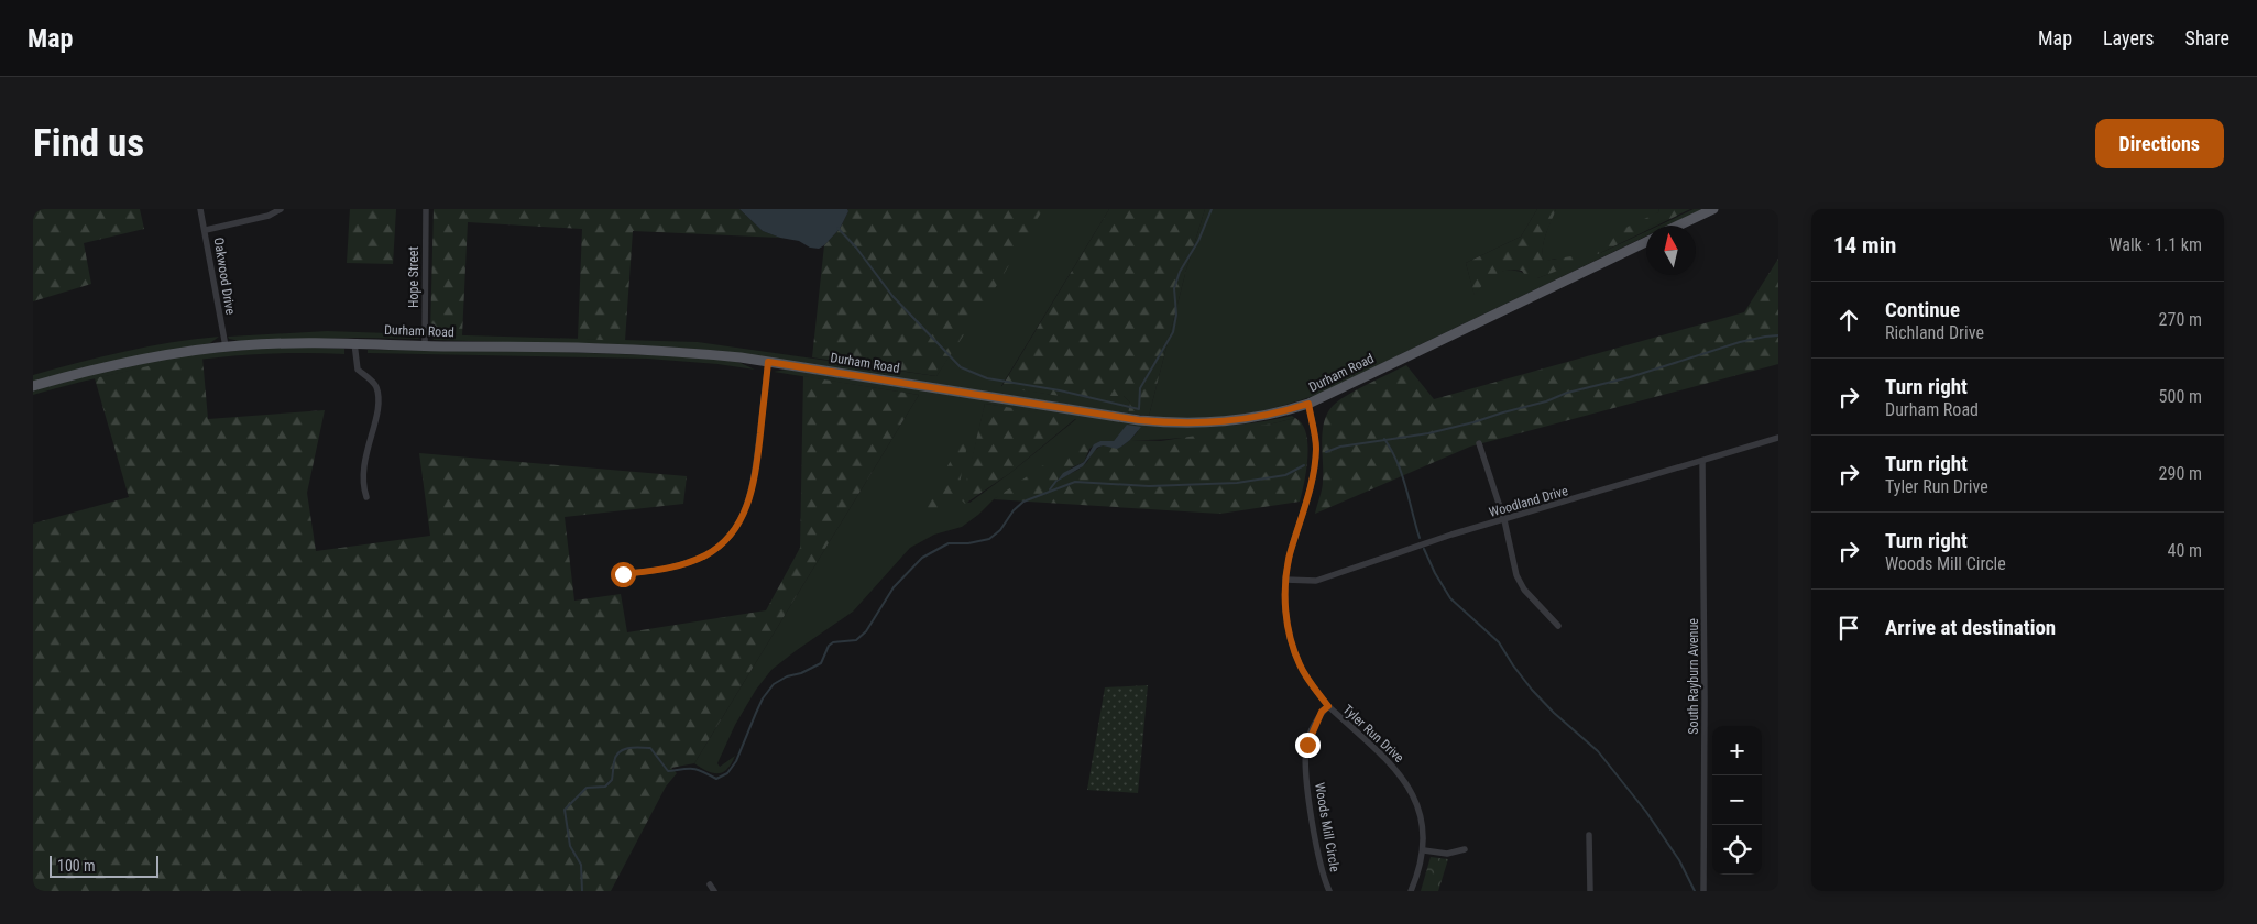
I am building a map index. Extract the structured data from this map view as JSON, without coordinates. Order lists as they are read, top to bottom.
{
  "streets": {
    "main road": ["Durham Road"],
    "street": [
      "Oakwood Drive",
      "Hope Street",
      "Woodland Drive",
      "South Rayburn Avenue",
      "Tyler Run Drive",
      "Woods Mill Circle"
    ]
  },
  "crossings": [
    ["Oakwood Drive", "Durham Road"],
    ["Hope Street", "Durham Road"],
    ["Durham Road", "Tyler Run Drive"],
    ["Woodland Drive", "South Rayburn Avenue"],
    ["Woodland Drive", "Tyler Run Drive"],
    ["Tyler Run Drive", "Woods Mill Circle"]
  ],
  "scale_bar": "100 m",
  "north": "top",
  "page": {
    "header": "Map",
    "nav": ["Map", "Layers", "Share"],
    "buttons": "Directions",
    "title": "Find us",
    "heading": ["14 min", "Walk · 1.1 km"],
    "list": [
      ["Continue", "Richland Drive", "270 m"],
      ["Turn right", "Durham Road", "500 m"],
      ["Turn right", "Tyler Run Drive", "290 m"],
      ["Turn right", "Woods Mill Circle", "40 m"],
      "Arrive at destination"
    ],
    "map_buttons": ["+", "−"],
    "scale": "100 m"
  }
}
